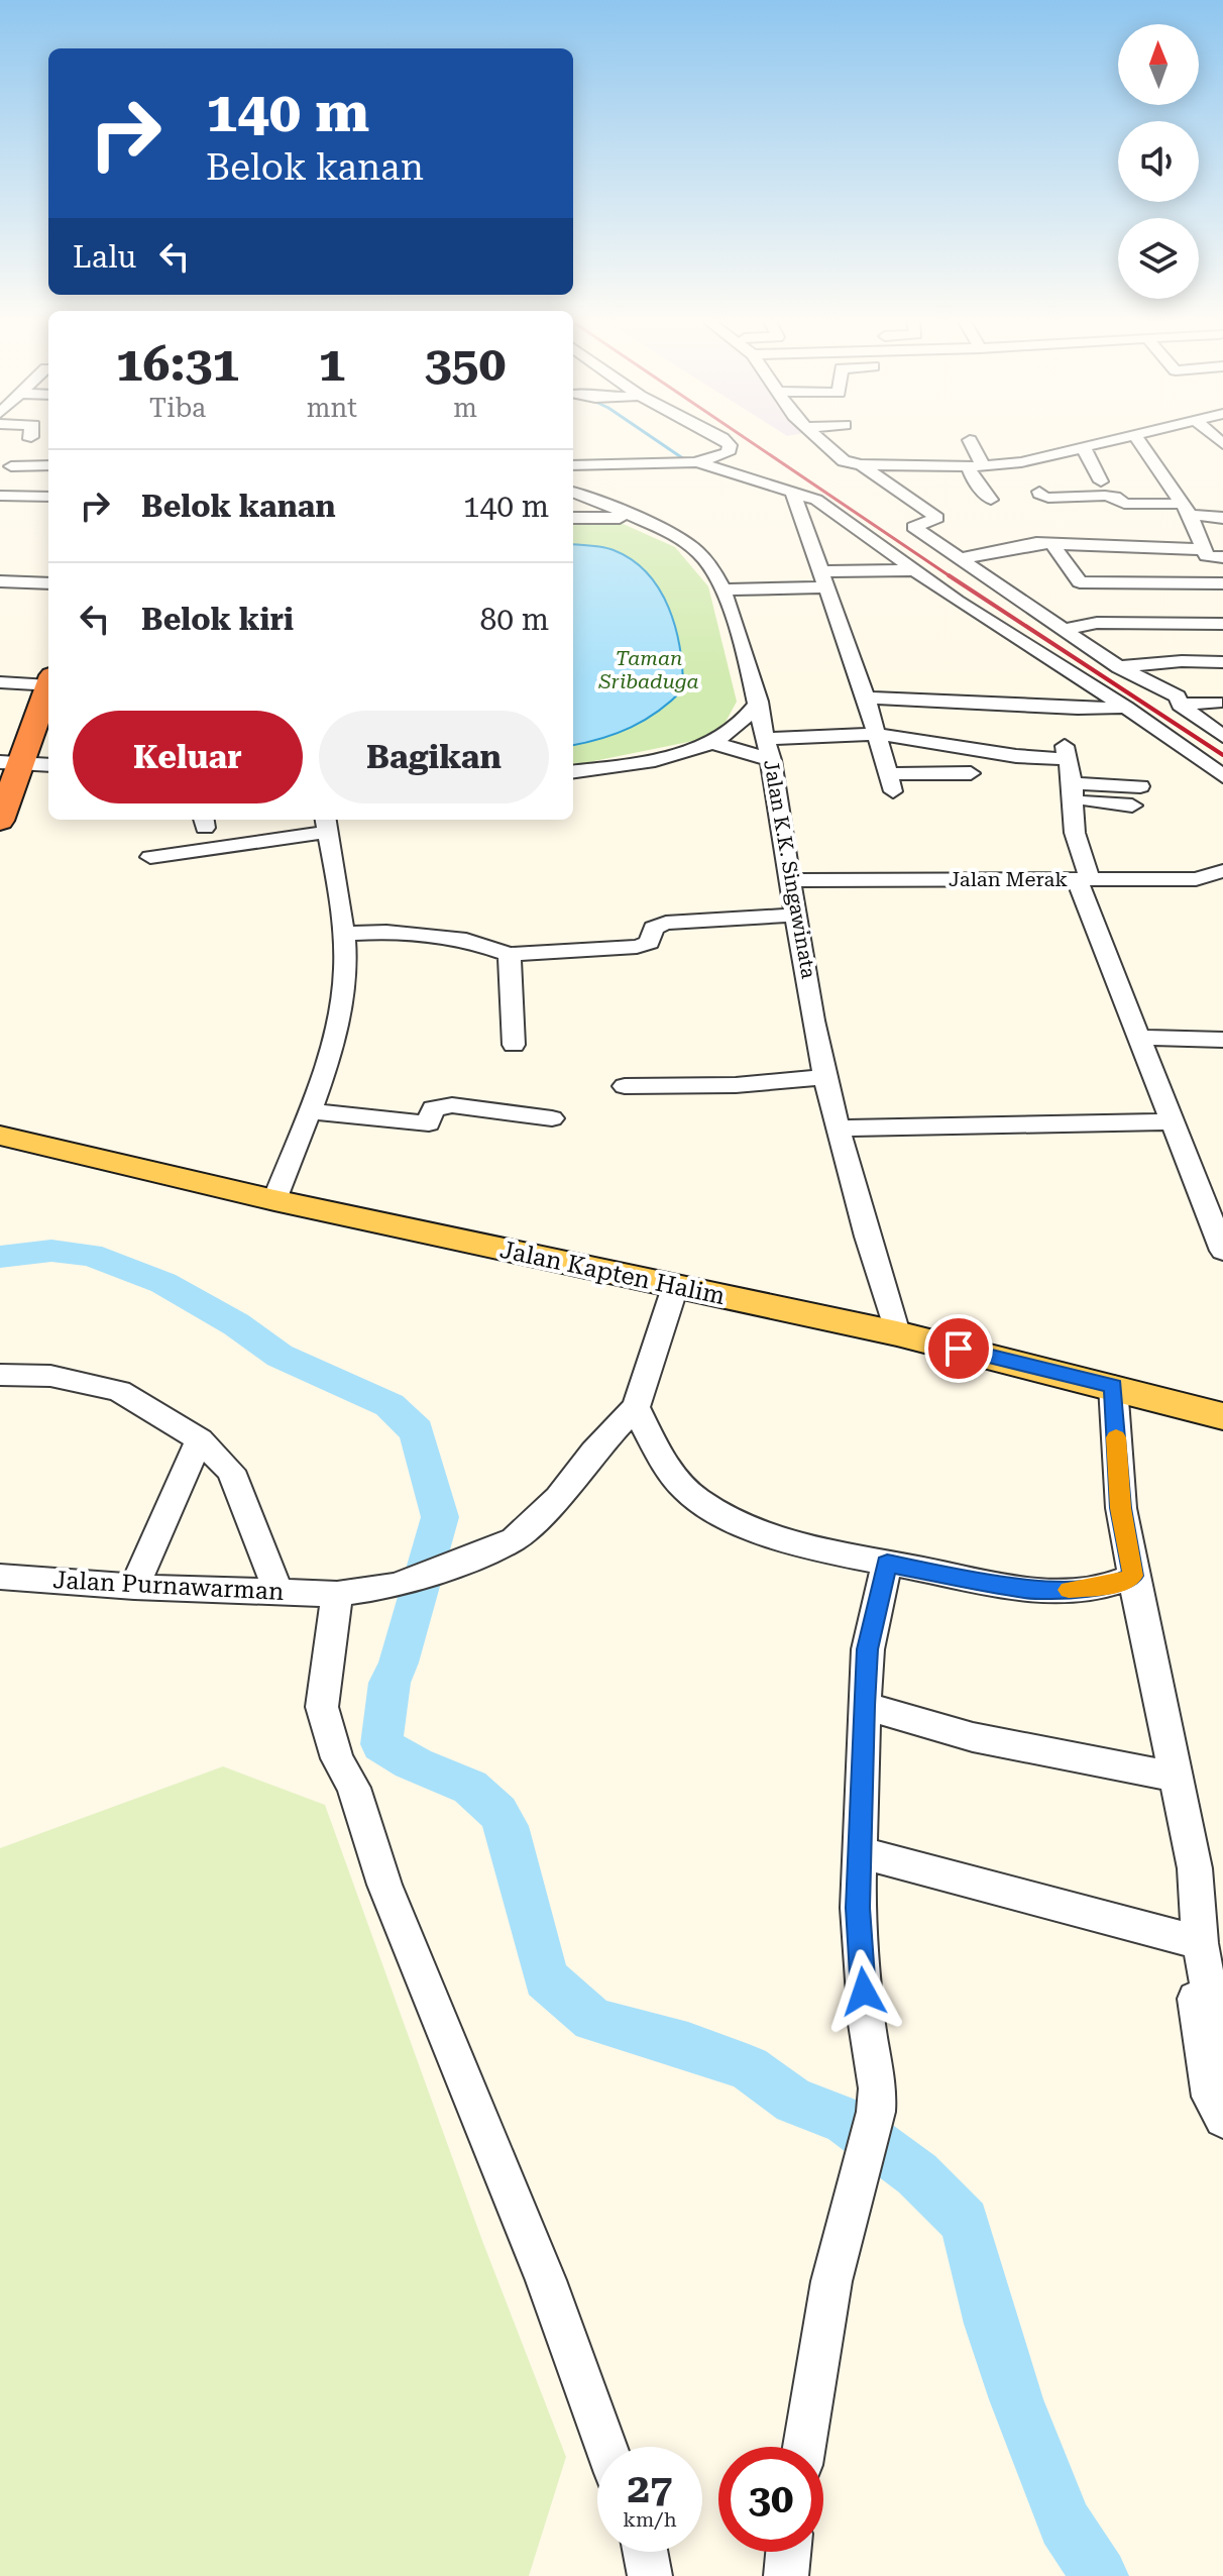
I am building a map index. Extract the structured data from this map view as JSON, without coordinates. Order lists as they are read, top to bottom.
{
  "streets": {
    "main road": ["Jalan Kapten Halim"],
    "street": ["Jalan K.K. Singawinata", "Jalan Merak", "Jalan Purnawarman"]
  },
  "crossings": [
    ["Jalan K.K. Singawinata", "Jalan Merak"],
    ["Jalan K.K. Singawinata", "Jalan Kapten Halim"]
  ],
  "parks": ["Taman Sribaduga"],
  "north": "top",
  "page": {
    "turn": ["140 m", "Belok kanan"],
    "then": "Lalu",
    "eta": [
      "16:31",
      "Tiba",
      "1",
      "mnt",
      "350",
      "m"
    ],
    "list": [
      {
        "name": "Belok kanan",
        "value": "140 m"
      },
      {
        "name": "Belok kiri",
        "value": "80 m"
      }
    ],
    "buttons": ["Keluar", "Bagikan"],
    "speed": "27 km/h",
    "limit": "30"
  }
}
